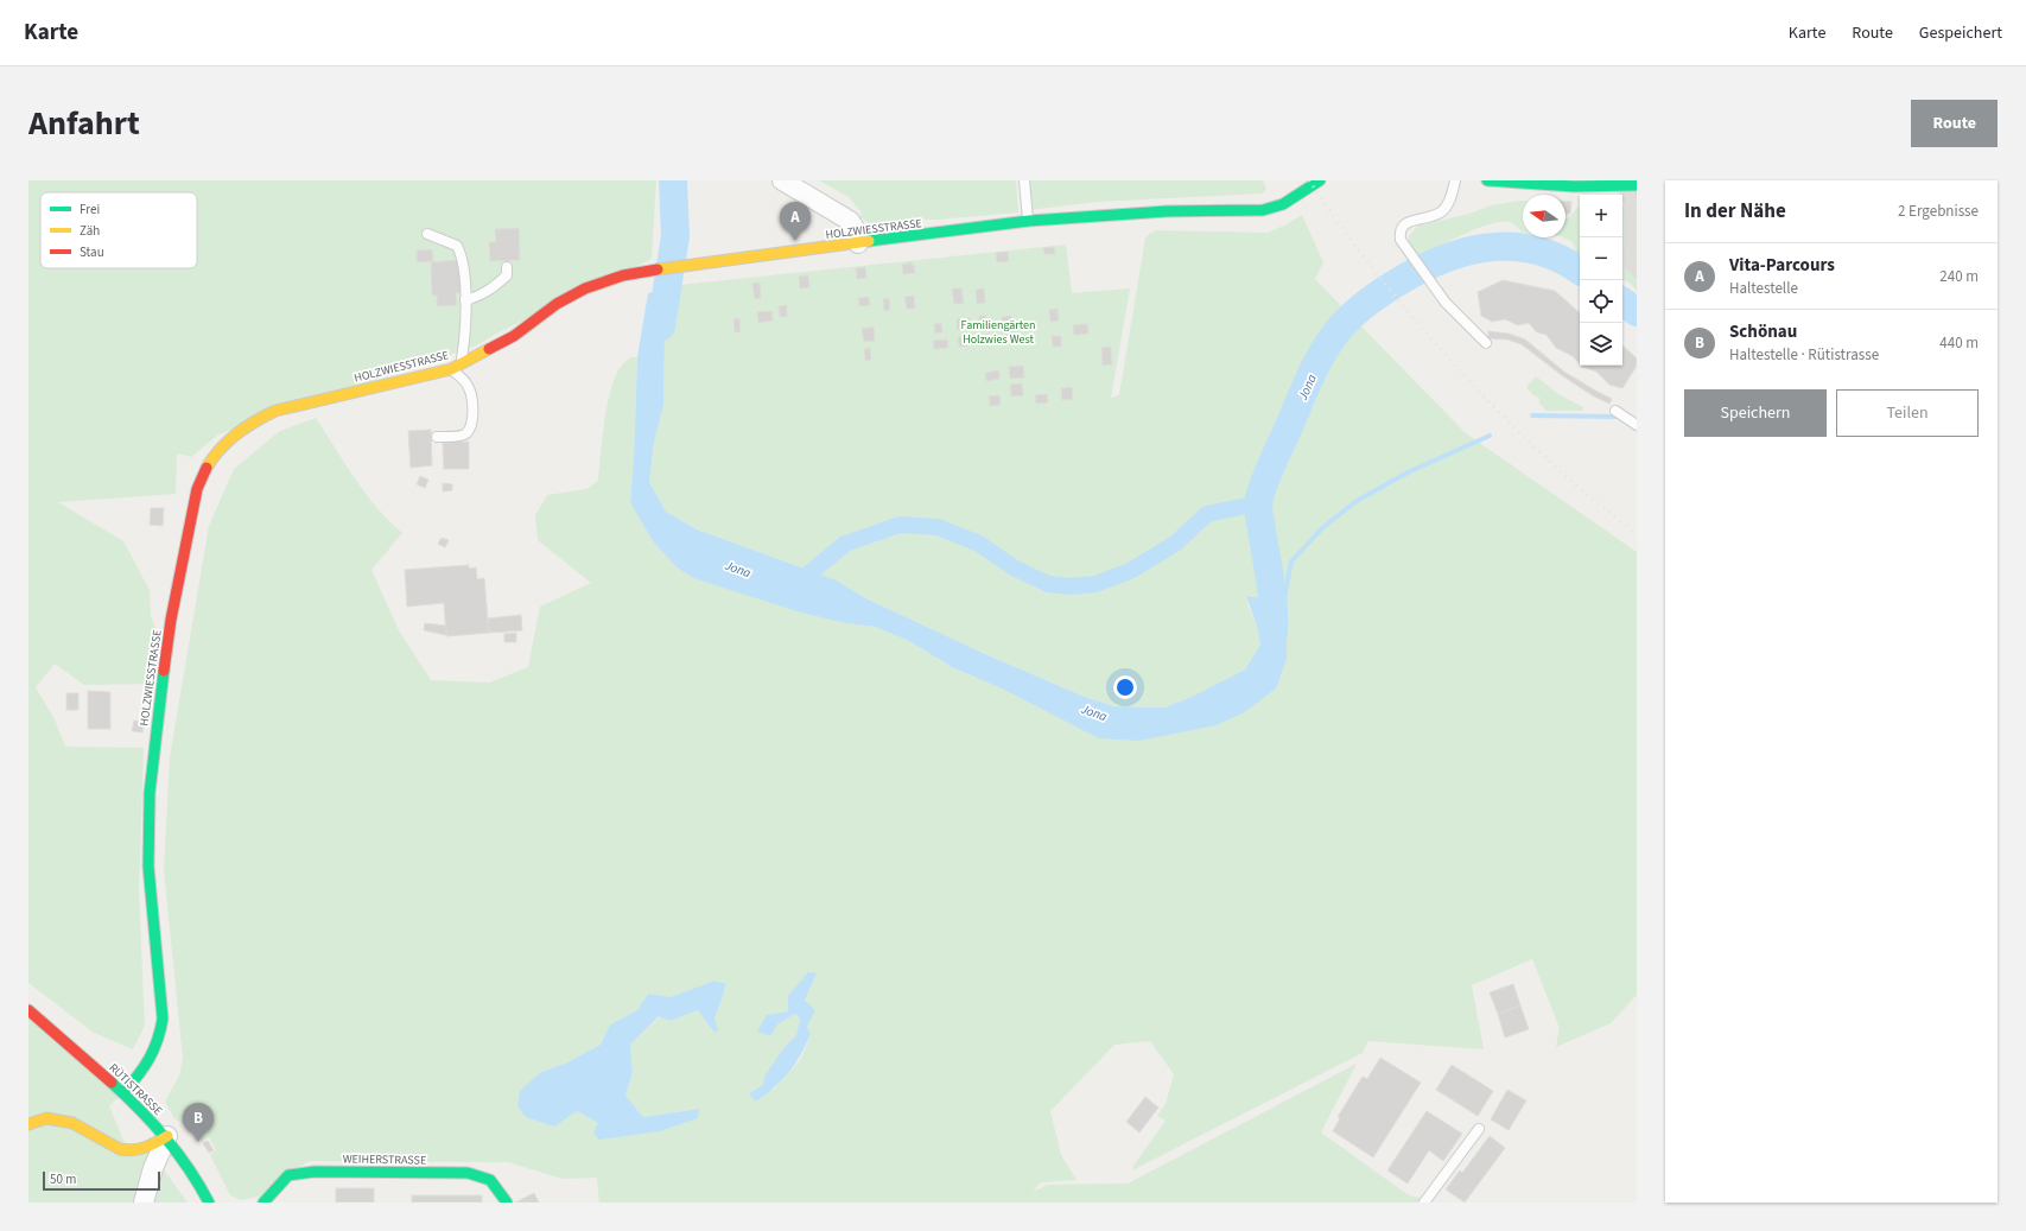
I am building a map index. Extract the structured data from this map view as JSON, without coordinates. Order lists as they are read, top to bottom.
{
  "streets": {
    "street": ["HOLZWIESSTRASSE", "RÜTISTRASSE", "WEIHERSTRASSE"]
  },
  "crossings": [
    ["HOLZWIESSTRASSE", "RÜTISTRASSE"]
  ],
  "water": ["Jona"],
  "parks": ["Familiengärten Holzwies West"],
  "legend": ["Frei", "Zäh", "Stau"],
  "scale_bar": "50 m",
  "north": "left",
  "page": {
    "header": "Karte",
    "nav": ["Karte", "Route", "Gespeichert"],
    "title": "Anfahrt",
    "buttons": [
      "Route",
      ["Speichern", "Teilen"]
    ],
    "heading": ["In der Nähe", "2 Ergebnisse"],
    "map_buttons": ["+", "−"],
    "pins": ["A", "B"],
    "list": [
      {
        "mark": "A",
        "name": "Vita-Parcours",
        "note": "Haltestelle",
        "value": "240 m"
      },
      {
        "mark": "B",
        "name": "Schönau",
        "note": "Haltestelle · Rütistrasse",
        "value": "440 m"
      }
    ],
    "scale": "50 m"
  }
}
